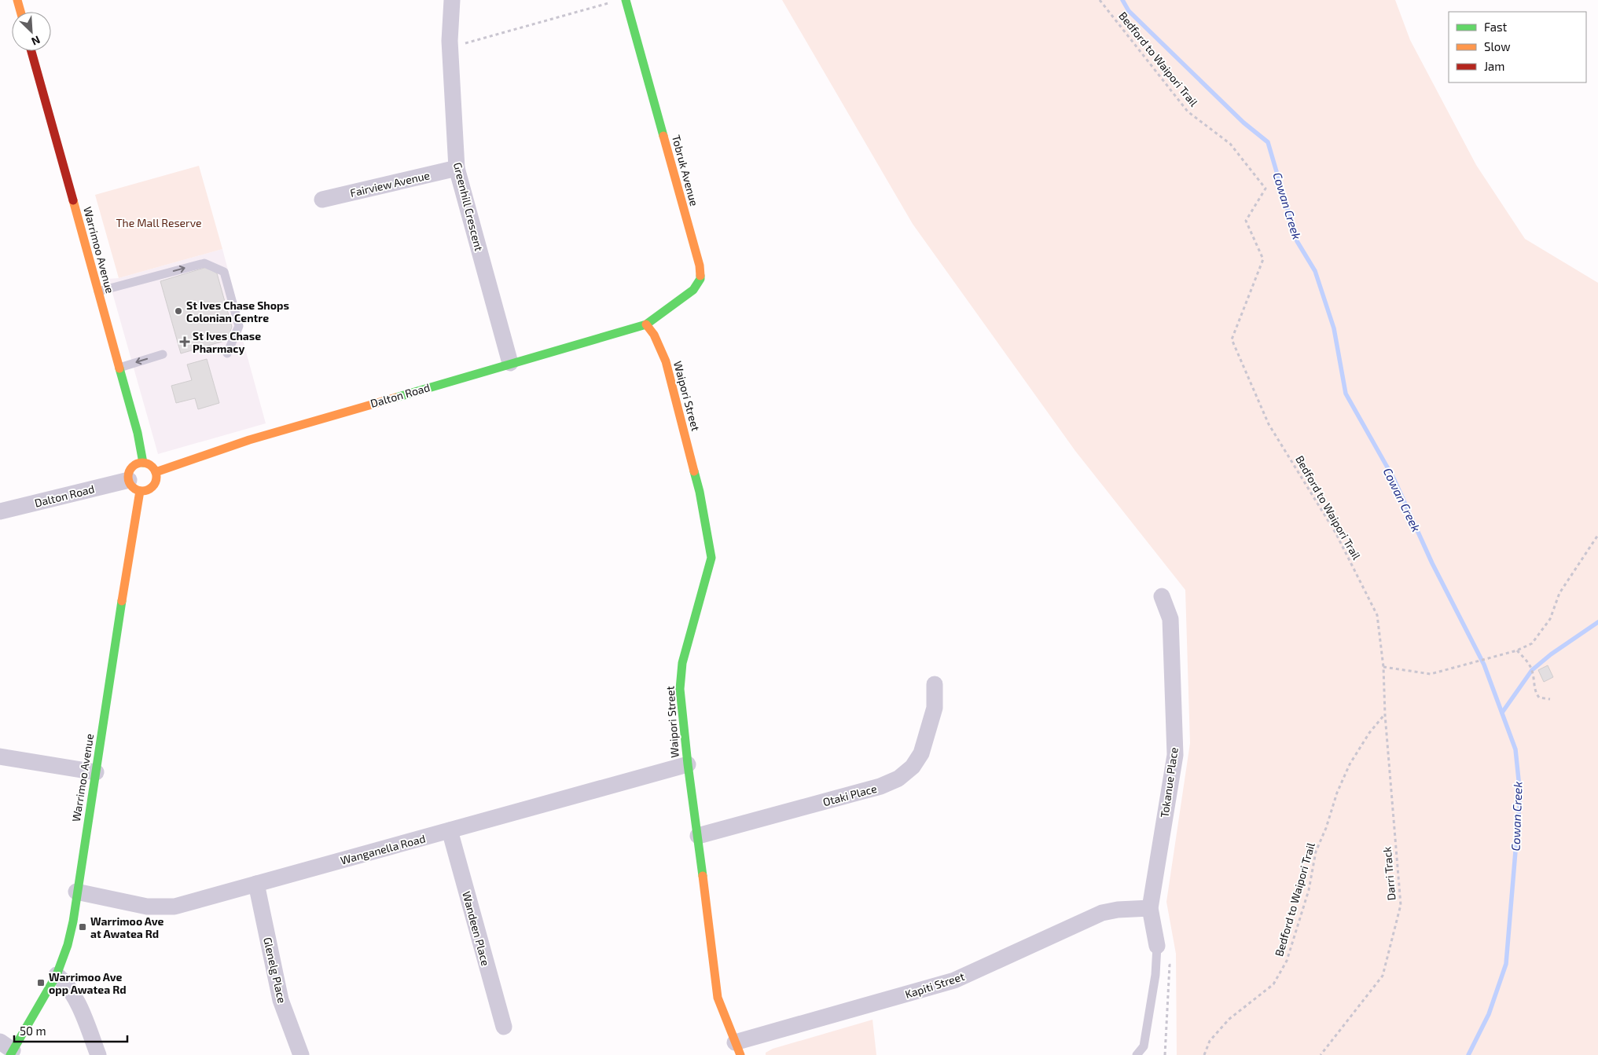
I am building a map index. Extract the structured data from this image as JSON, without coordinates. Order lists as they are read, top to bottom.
{
  "streets": {
    "street": [
      "Tobruk Avenue",
      "Fairview Avenue",
      "Greenhill Crescent",
      "Warrimoo Avenue",
      "Dalton Road",
      "Waipori Street",
      "Tokanue Place",
      "Otaki Place",
      "Wanganella Road",
      "Wandeen Place",
      "Glenelg Place",
      "Kapiti Street"
    ],
    "path": ["Bedford to Waipori Trail", "Darri Track"]
  },
  "crossings": [
    ["Bedford to Waipori Trail", "Darri Track"],
    ["Tobruk Avenue", "Dalton Road"],
    ["Tobruk Avenue", "Waipori Street"],
    ["Fairview Avenue", "Greenhill Crescent"],
    ["Greenhill Crescent", "Dalton Road"],
    ["Warrimoo Avenue", "Dalton Road"],
    ["Warrimoo Avenue", "Wanganella Road"],
    ["Dalton Road", "Waipori Street"],
    ["Waipori Street", "Otaki Place"],
    ["Waipori Street", "Wanganella Road"],
    ["Waipori Street", "Kapiti Street"],
    ["Tokanue Place", "Kapiti Street"],
    ["Wanganella Road", "Wandeen Place"],
    ["Wanganella Road", "Glenelg Place"]
  ],
  "water": ["Cowan Creek"],
  "parks": ["The Mall Reserve"],
  "places": {
    "other": ["St Ives Chase Shops Colonian Centre"],
    "health": ["St Ives Chase Pharmacy"],
    "transit": ["Warrimoo Ave at Awatea Rd", "Warrimoo Ave opp Awatea Rd"]
  },
  "legend": ["Fast", "Slow", "Jam"],
  "scale_bar": "50 m",
  "north": "bottom right"
}
